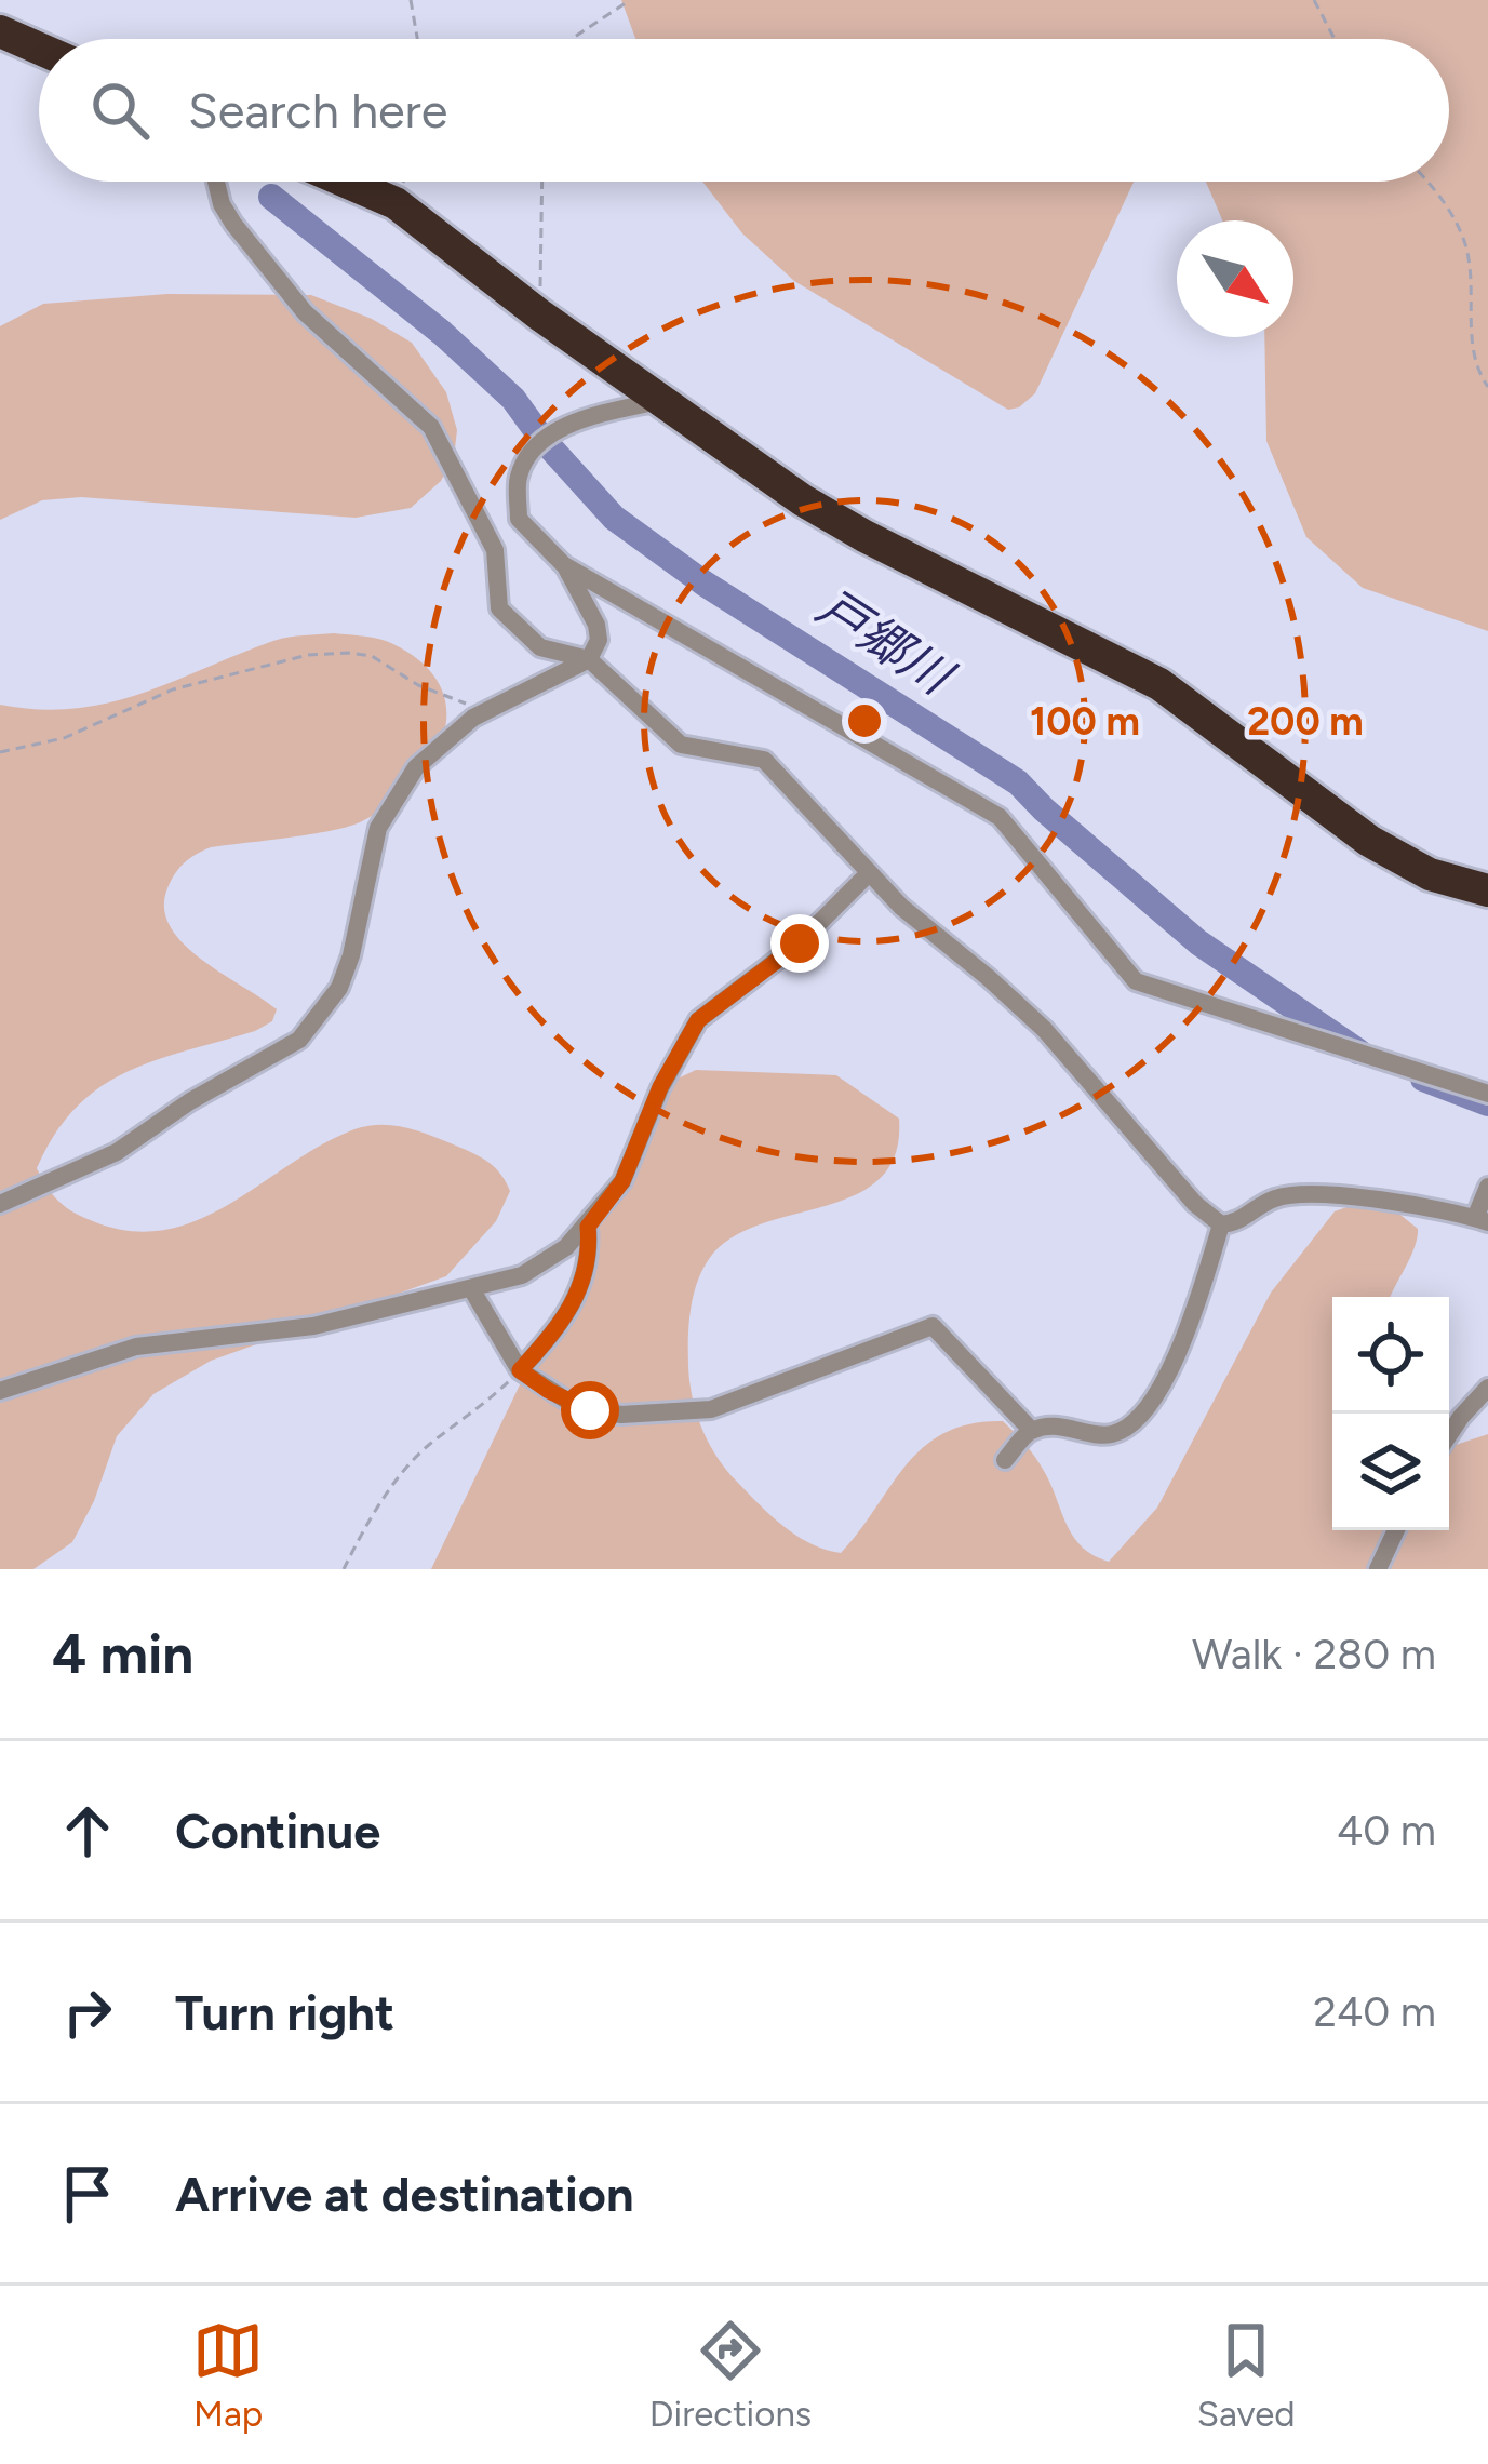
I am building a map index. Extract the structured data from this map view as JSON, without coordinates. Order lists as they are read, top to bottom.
{
  "water": ["戸郷川"],
  "north": "bottom right",
  "page": {
    "search": "Search here",
    "heading": ["4 min", "Walk · 280 m"],
    "list": [
      ["Continue", "40 m"],
      ["Turn right", "240 m"],
      "Arrive at destination"
    ],
    "nav": ["Map", "Directions", "Saved"]
  },
  "rings": ["100 m", "200 m"]
}
